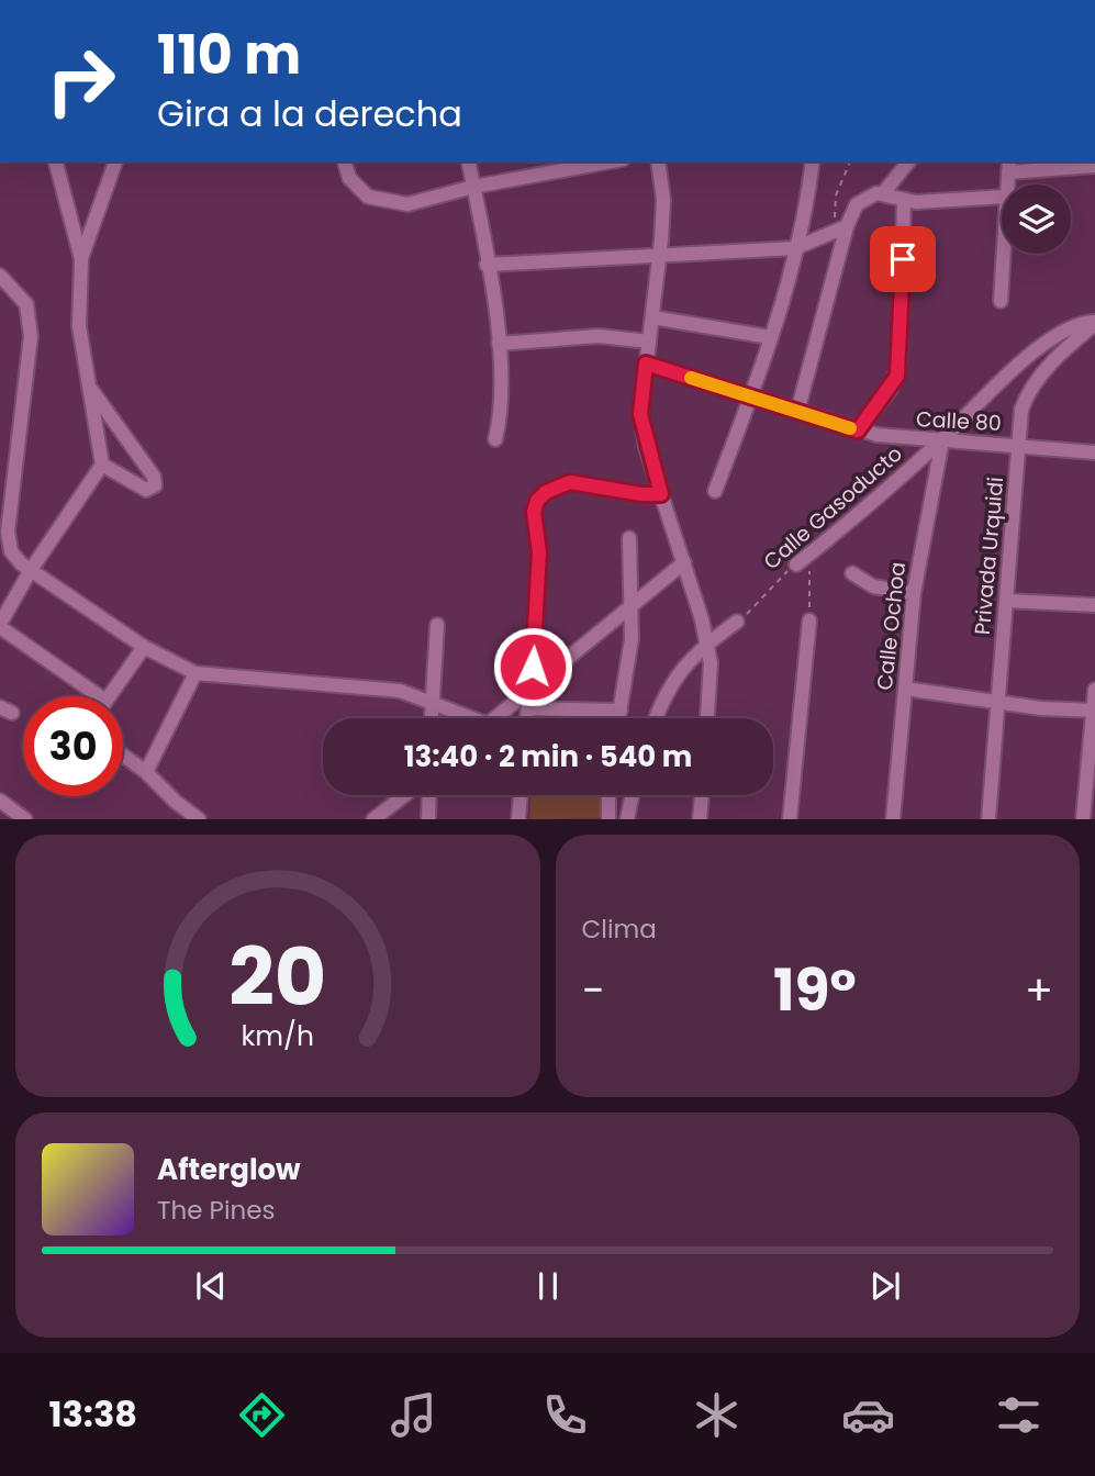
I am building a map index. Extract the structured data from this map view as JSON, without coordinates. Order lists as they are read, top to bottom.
{
  "streets": {
    "street": [
      "Calle 80",
      "Calle Gasoducto",
      "Privada Urquidi",
      "Calle Ochoa"
    ]
  },
  "crossings": [
    ["Calle 80", "Calle Gasoducto"],
    ["Calle 80", "Privada Urquidi"],
    ["Calle 80", "Calle Ochoa"],
    ["Calle Gasoducto", "Privada Urquidi"],
    ["Calle Gasoducto", "Calle Ochoa"]
  ],
  "page": {
    "turn": ["110 m", "Gira a la derecha"],
    "limit": "30",
    "trip": "13:40 · 2 min · 540 m",
    "tile": "Clima",
    "heat": ["−", "19°", "+"],
    "song": ["Afterglow", "The Pines"],
    "tabs": "13:38",
    "gauge": ["20", "km/h"]
  }
}
